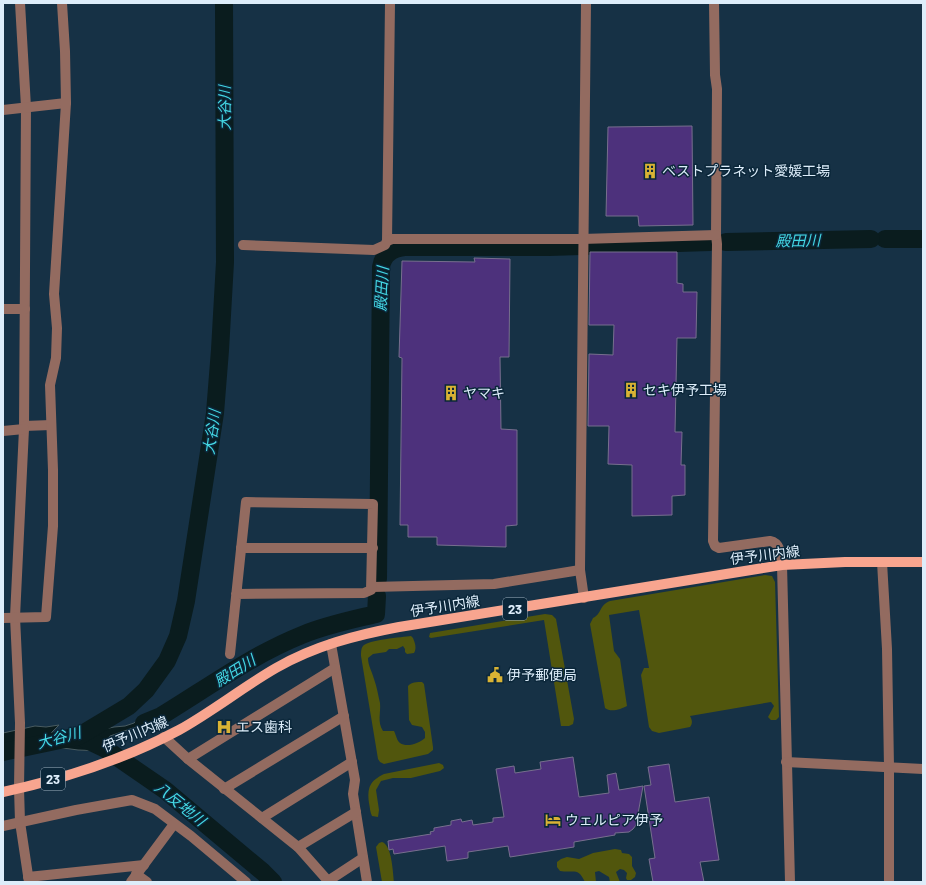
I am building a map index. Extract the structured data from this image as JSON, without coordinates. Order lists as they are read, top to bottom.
{
  "streets": {
    "main road": ["伊予川内線", "23"]
  },
  "water": ["大谷川", "殿田川", "八反地川"],
  "places": {
    "building": ["ベストプラネット愛媛工場", "セキ伊予工場", "ヤマキ"],
    "public building": ["伊予郵便局"],
    "hospital": ["エス歯科"],
    "hotel": ["ウェルピア伊予"]
  }
}
